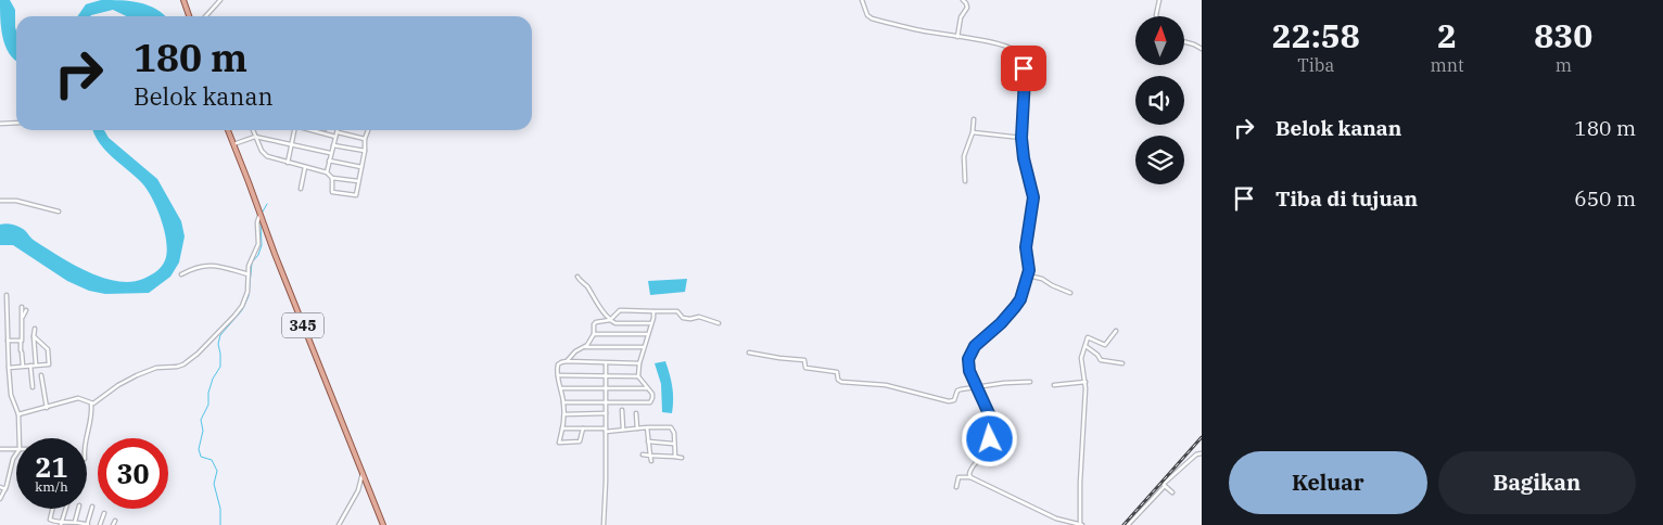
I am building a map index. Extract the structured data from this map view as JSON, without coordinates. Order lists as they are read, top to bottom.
{
  "streets": {
    "main road": ["345"]
  },
  "north": "top",
  "page": {
    "eta": [
      "22:58",
      "Tiba",
      "2",
      "mnt",
      "830",
      "m"
    ],
    "turn": ["180 m", "Belok kanan"],
    "list": [
      {
        "name": "Belok kanan",
        "value": "180 m"
      },
      {
        "name": "Tiba di tujuan",
        "value": "650 m"
      }
    ],
    "speed": "21 km/h",
    "limit": "30",
    "buttons": ["Keluar", "Bagikan"]
  }
}
